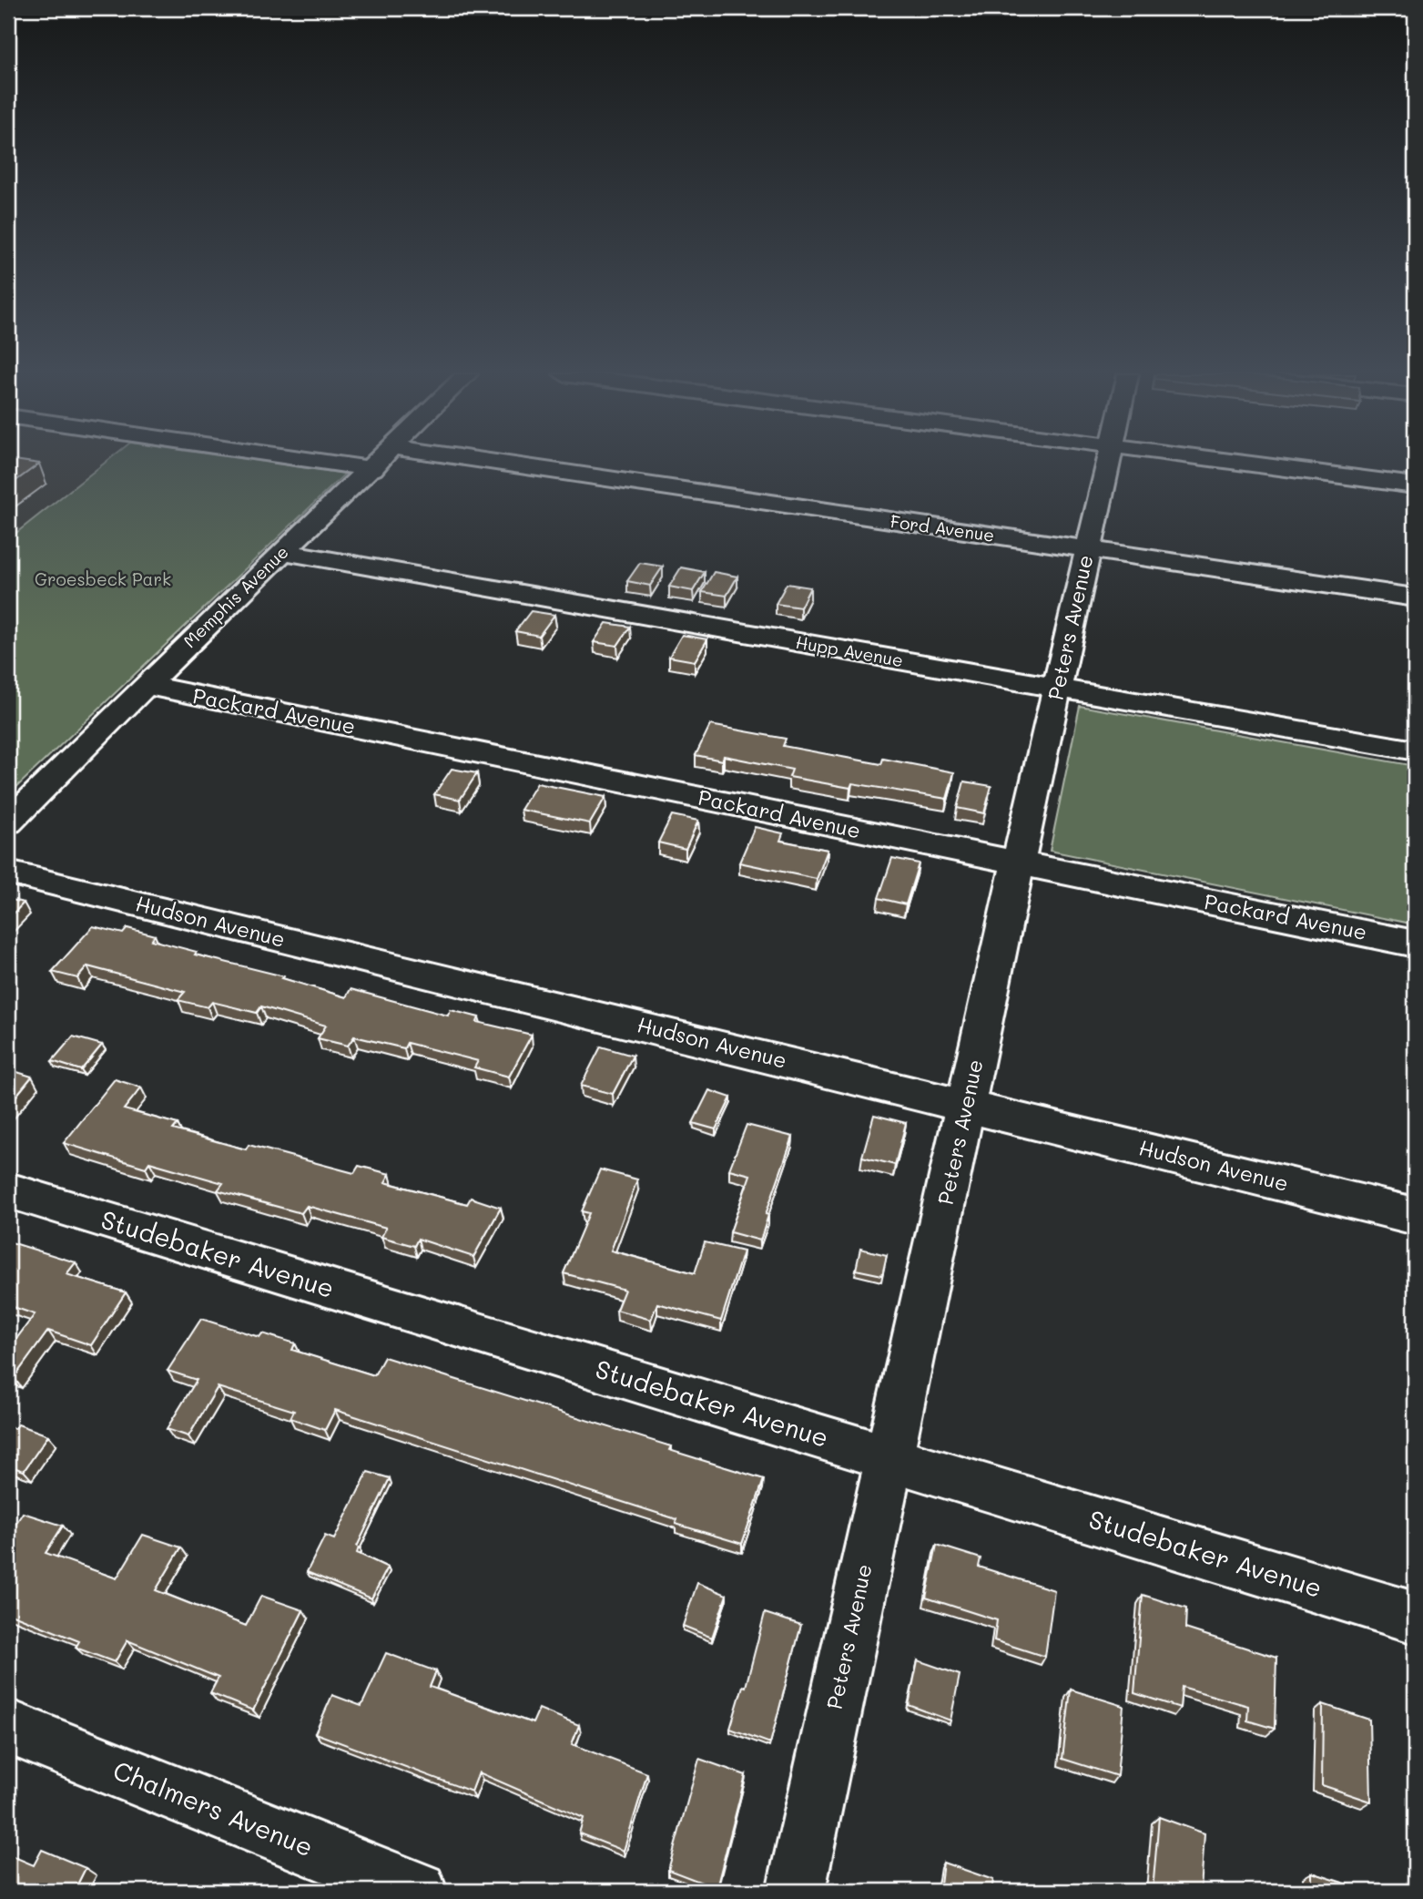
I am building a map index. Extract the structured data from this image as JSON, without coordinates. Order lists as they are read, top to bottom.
{
  "streets": {
    "street": [
      "Ford Avenue",
      "Memphis Avenue",
      "Peters Avenue",
      "Hupp Avenue",
      "Packard Avenue",
      "Hudson Avenue",
      "Studebaker Avenue",
      "Chalmers Avenue"
    ]
  },
  "crossings": [
    ["Ford Avenue", "Peters Avenue"],
    ["Memphis Avenue", "Hupp Avenue"],
    ["Memphis Avenue", "Packard Avenue"],
    ["Peters Avenue", "Hupp Avenue"],
    ["Peters Avenue", "Packard Avenue"],
    ["Peters Avenue", "Hudson Avenue"],
    ["Peters Avenue", "Studebaker Avenue"]
  ],
  "parks": ["Groesbeck Park"]
}
